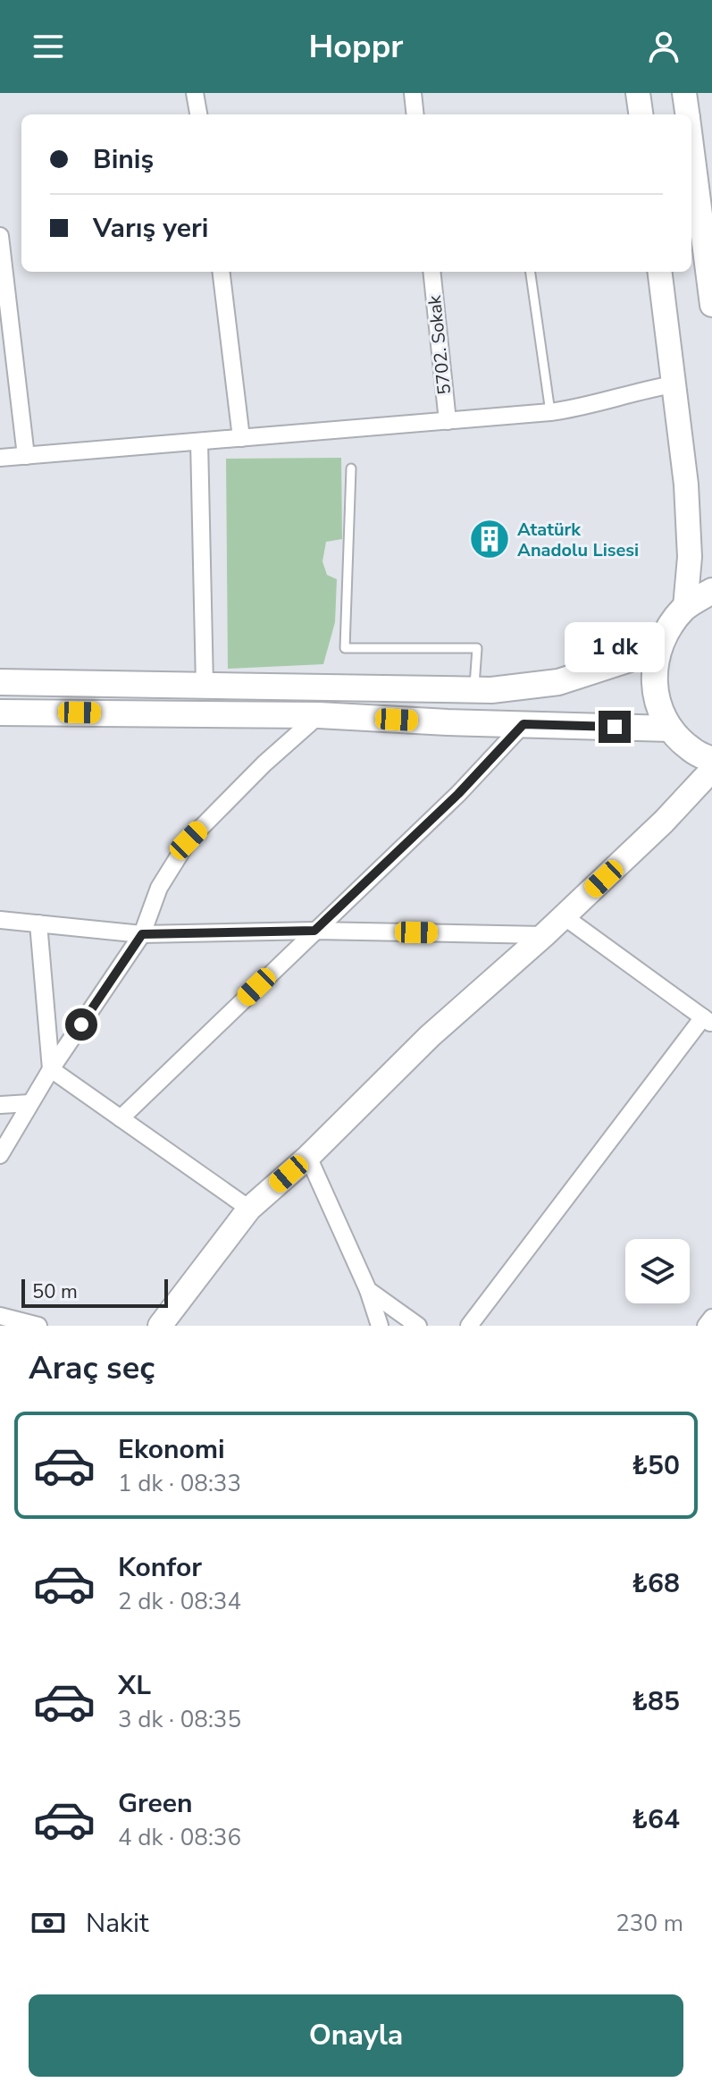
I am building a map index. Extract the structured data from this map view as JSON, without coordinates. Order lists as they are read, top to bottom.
{
  "streets": {
    "street": ["5702. Sokak"]
  },
  "places": {
    "building": ["Atatürk Anadolu Lisesi"]
  },
  "scale_bar": "50 m",
  "page": {
    "header": "Hoppr",
    "banner": ["Biniş", "Varış yeri"],
    "bubble": "1 dk",
    "scale": "50 m",
    "heading": "Araç seç",
    "list": [
      {
        "name": "Ekonomi",
        "note": "1 dk · 08:33",
        "value": "₺50"
      },
      {
        "name": "Konfor",
        "note": "2 dk · 08:34",
        "value": "₺68"
      },
      {
        "name": "XL",
        "note": "3 dk · 08:35",
        "value": "₺85"
      },
      {
        "name": "Green",
        "note": "4 dk · 08:36",
        "value": "₺64"
      }
    ],
    "pay": ["Nakit", "230 m"],
    "buttons": "Onayla"
  }
}
